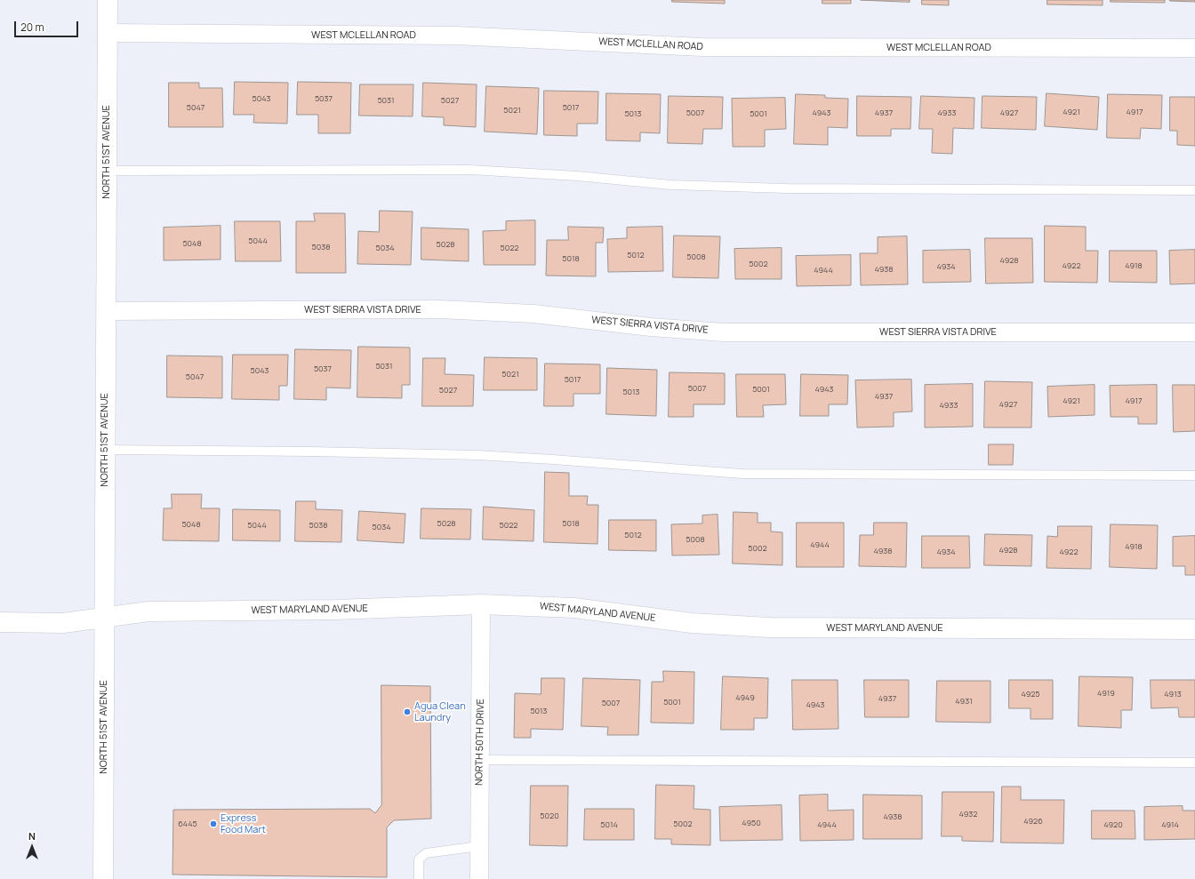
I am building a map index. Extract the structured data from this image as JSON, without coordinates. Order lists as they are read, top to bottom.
{
  "streets": {
    "street": [
      "WEST MCLELLAN ROAD",
      "NORTH 51ST AVENUE",
      "WEST SIERRA VISTA DRIVE",
      "WEST MARYLAND AVENUE",
      "NORTH 50TH DRIVE"
    ]
  },
  "crossings": [
    ["WEST MCLELLAN ROAD", "NORTH 51ST AVENUE"],
    ["NORTH 51ST AVENUE", "WEST SIERRA VISTA DRIVE"],
    ["NORTH 51ST AVENUE", "WEST MARYLAND AVENUE"],
    ["WEST MARYLAND AVENUE", "NORTH 50TH DRIVE"]
  ],
  "places": ["Agua Clean Laundry", "Express Food Mart"],
  "house_numbers": [
    "5043",
    "5037",
    "5031",
    "5027",
    "5047",
    "5017",
    "5021",
    "4921",
    "4917",
    "5007",
    "4943",
    "4937",
    "4933",
    "4927",
    "5013",
    "5001",
    "5044",
    "5048",
    "5028",
    "5038",
    "5034",
    "5022",
    "5012",
    "5008",
    "5018",
    "4928",
    "5002",
    "4922",
    "4918",
    "4934",
    "4938",
    "4944",
    "5031",
    "5037",
    "5043",
    "5021",
    "5047",
    "5017",
    "5007",
    "5001",
    "4943",
    "5027",
    "5013",
    "4937",
    "4921",
    "4917",
    "4927",
    "4933",
    "5028",
    "5018",
    "5048",
    "5044",
    "5038",
    "5022",
    "5034",
    "5012",
    "5008",
    "4944",
    "4918",
    "5002",
    "4928",
    "4938",
    "4934",
    "4922",
    "4919",
    "4925",
    "4913",
    "4949",
    "4937",
    "4931",
    "5001",
    "5007",
    "4943",
    "5013",
    "4932",
    "5020",
    "4938",
    "4926",
    "4950",
    "6445",
    "5002",
    "5014",
    "4944",
    "4920",
    "4914"
  ],
  "scale_bar": "20 m",
  "north": "top"
}
